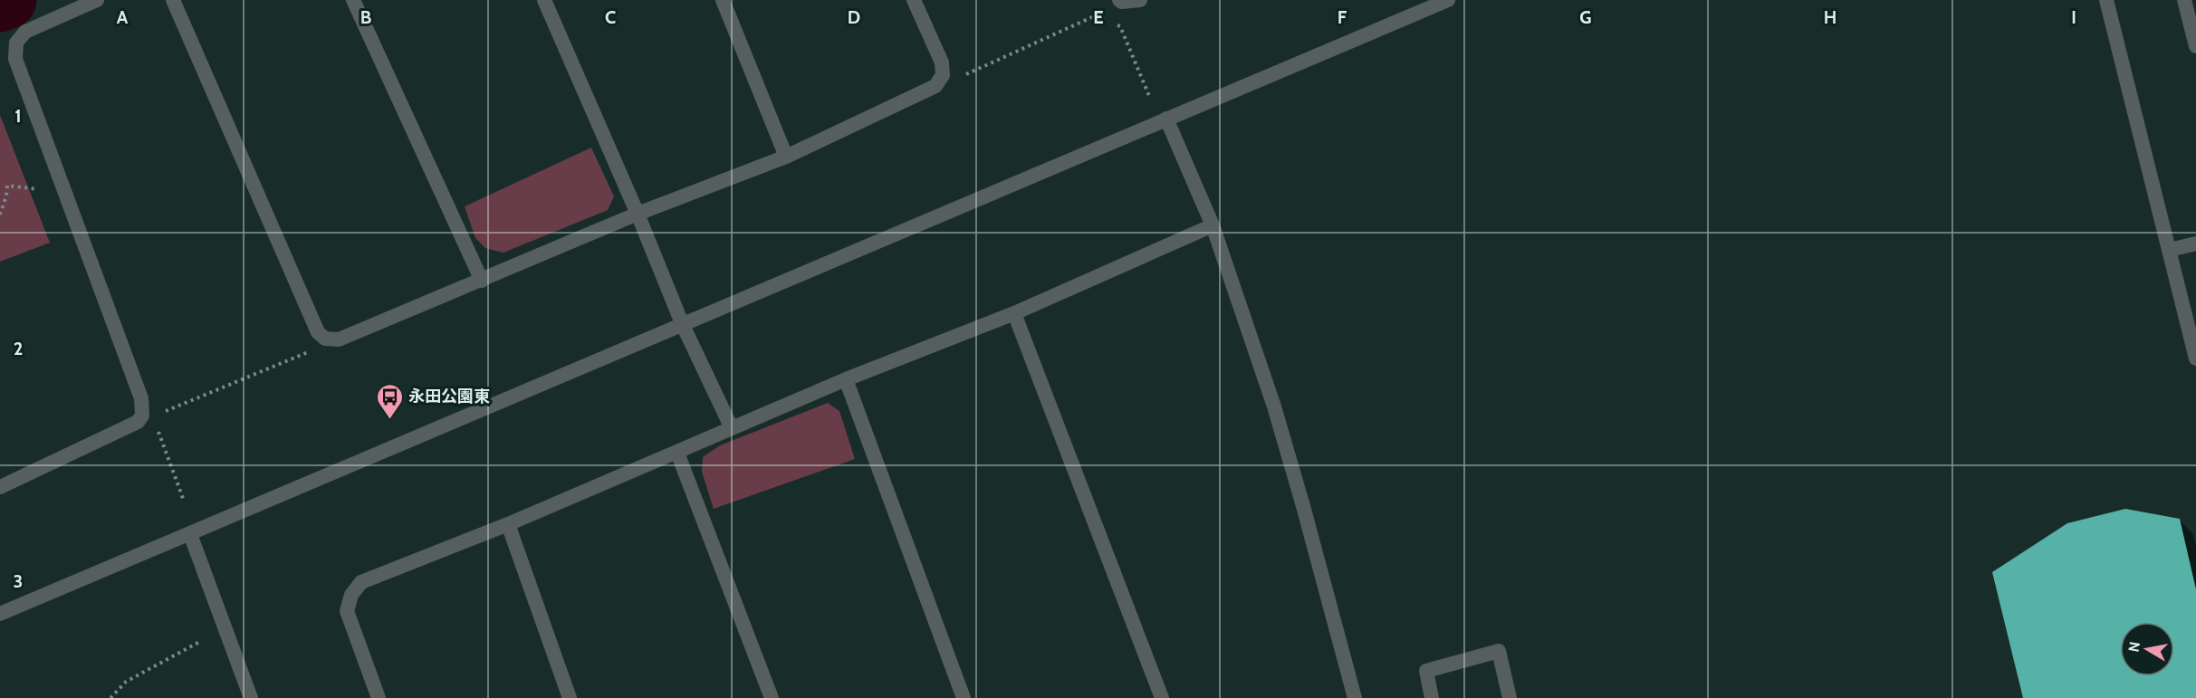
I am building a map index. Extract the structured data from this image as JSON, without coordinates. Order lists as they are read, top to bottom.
{
  "places": {
    "bus stop": ["永田公園東"]
  },
  "north": "left",
  "grid": {
    "columns": [
      "A",
      "B",
      "C",
      "D",
      "E",
      "F",
      "G",
      "H",
      "I"
    ],
    "rows": ["1", "2", "3"]
  }
}
